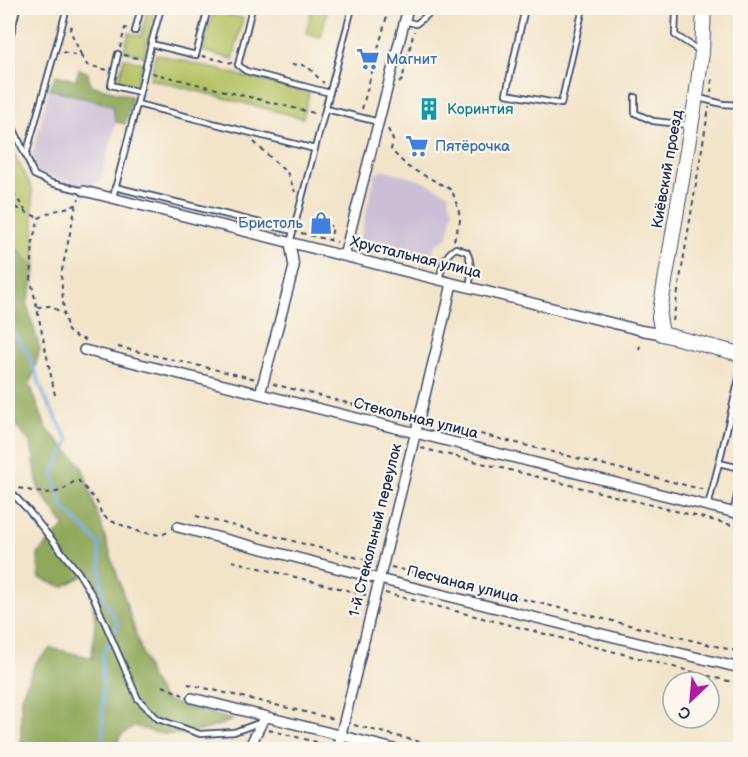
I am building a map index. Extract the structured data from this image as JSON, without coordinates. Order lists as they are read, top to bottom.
{
  "streets": {
    "main road": ["Киёвский проезд", "Хрустальная улица"],
    "street": ["Стекольная улица", "1-й Стекольный переулок", "Песчаная улица"]
  },
  "crossings": [
    ["Киёвский проезд", "Хрустальная улица"],
    ["Хрустальная улица", "1-й Стекольный переулок"],
    ["Стекольная улица", "1-й Стекольный переулок"],
    ["1-й Стекольный переулок", "Песчаная улица"]
  ],
  "places": {
    "supermarket": ["Магнит", "Пятёрочка"],
    "building": ["Коринтия"],
    "shop": ["Бристоль"]
  },
  "north": "bottom left"
}
